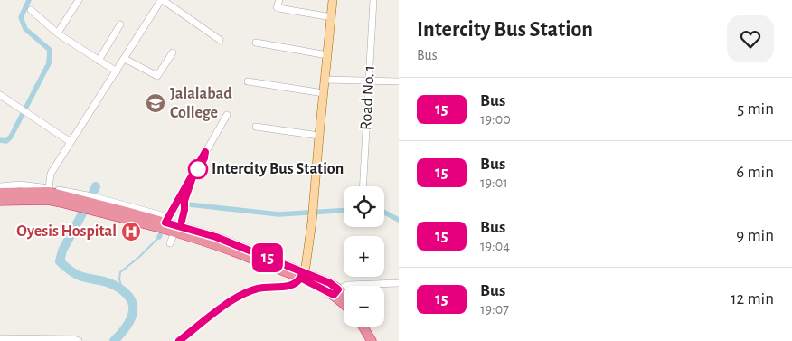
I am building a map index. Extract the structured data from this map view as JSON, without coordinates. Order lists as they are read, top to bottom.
{
  "streets": {
    "street": ["Road No. 1"]
  },
  "places": {
    "school or university": ["Jalalabad College"],
    "other": ["Intercity Bus Station"],
    "hospital": ["Oyesis Hospital"]
  },
  "lines": ["bus line 15"],
  "page": {
    "on_map": "15",
    "heading": ["Intercity Bus Station", "Bus"],
    "list": [
      {
        "mark": "15",
        "name": "Bus",
        "note": "19:00",
        "value": "5 min"
      },
      {
        "mark": "15",
        "name": "Bus",
        "note": "19:01",
        "value": "6 min"
      },
      {
        "mark": "15",
        "name": "Bus",
        "note": "19:04",
        "value": "9 min"
      },
      {
        "mark": "15",
        "name": "Bus",
        "note": "19:07",
        "value": "12 min"
      }
    ],
    "map_buttons": ["+", "−"]
  }
}
